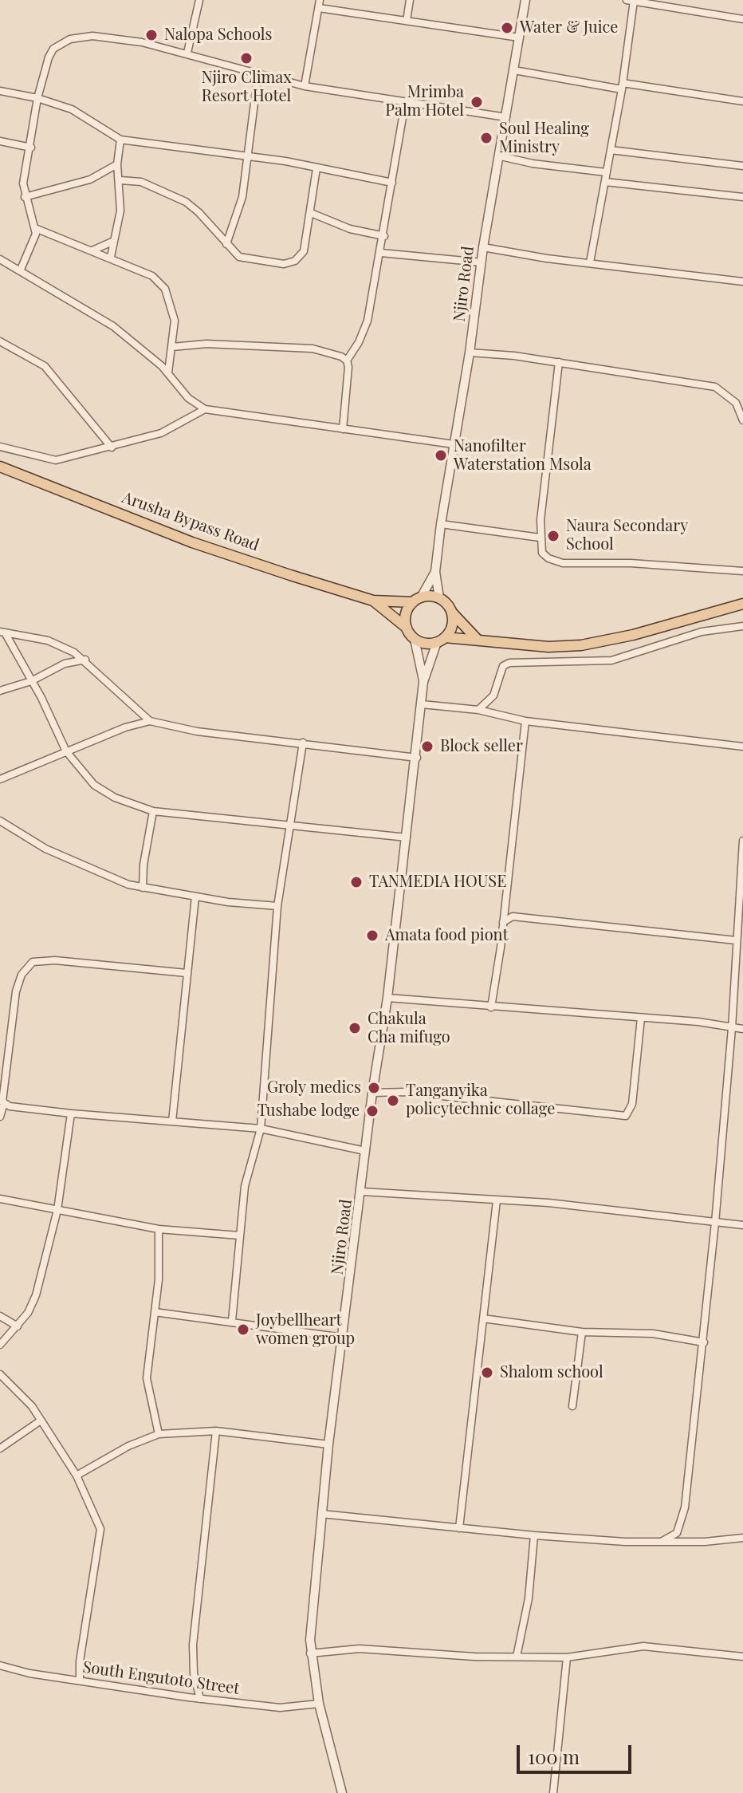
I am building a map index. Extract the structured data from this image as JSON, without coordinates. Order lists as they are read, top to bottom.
{
  "streets": {
    "main road": ["Arusha Bypass Road"],
    "street": ["Njiro Road", "South Engutoto Street"]
  },
  "crossings": [
    ["Njiro Road", "Arusha Bypass Road"],
    ["Njiro Road", "South Engutoto Street"]
  ],
  "places": [
    "Water & Juice",
    "Nalopa Schools",
    "Njiro Climax Resort Hotel",
    "Mrimba Palm Hotel",
    "Soul Healing Ministry",
    "Nanofilter Waterstation Msola",
    "Naura Secondary School",
    "Block seller",
    "TANMEDIA HOUSE",
    "Amata food piont",
    "Chakula Cha mifugo",
    "Groly medics",
    "Tanganyika policytechnic collage",
    "Tushabe lodge",
    "Joybellheart women group",
    "Shalom school"
  ],
  "scale_bar": "100 m"
}
